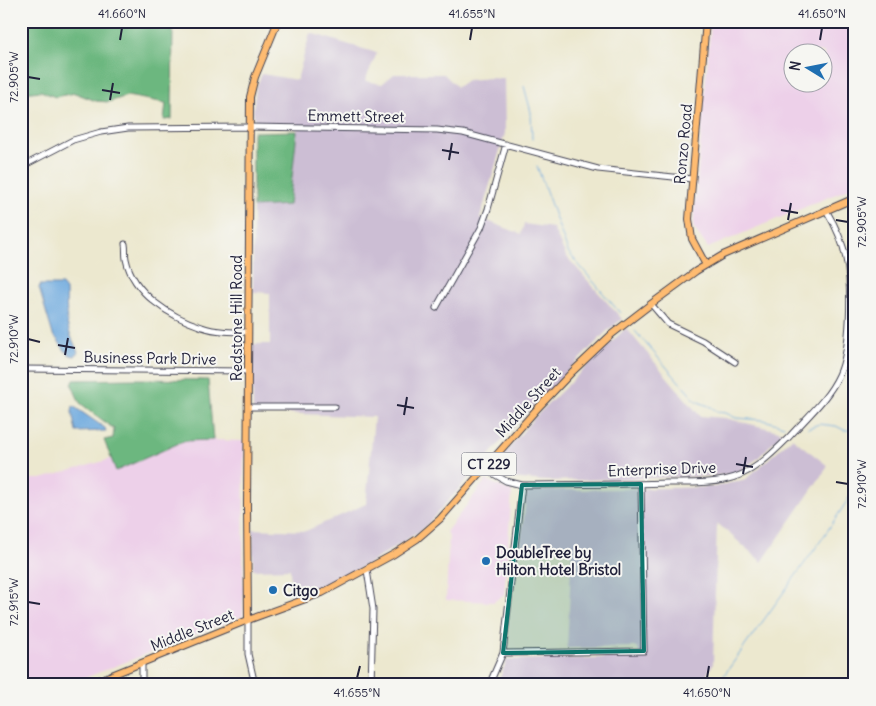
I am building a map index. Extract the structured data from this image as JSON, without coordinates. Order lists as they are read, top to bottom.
{
  "streets": {
    "main road": [
      "Ronzo Road",
      "Redstone Hill Road",
      "Middle Street",
      "CT 229"
    ],
    "street": ["Emmett Street", "Business Park Drive", "Enterprise Drive"]
  },
  "crossings": [
    ["Emmett Street", "Ronzo Road"],
    ["Emmett Street", "Redstone Hill Road"],
    ["Ronzo Road", "Middle Street"],
    ["Redstone Hill Road", "Business Park Drive"],
    ["Redstone Hill Road", "Middle Street"],
    ["Middle Street", "Enterprise Drive"]
  ],
  "places": ["DoubleTree by Hilton Hotel Bristol", "Citgo"],
  "north": "left",
  "coordinates": [
    "41.660°N",
    "41.655°N",
    "41.650°N",
    "72.905°W",
    "72.910°W",
    "72.915°W"
  ]
}
